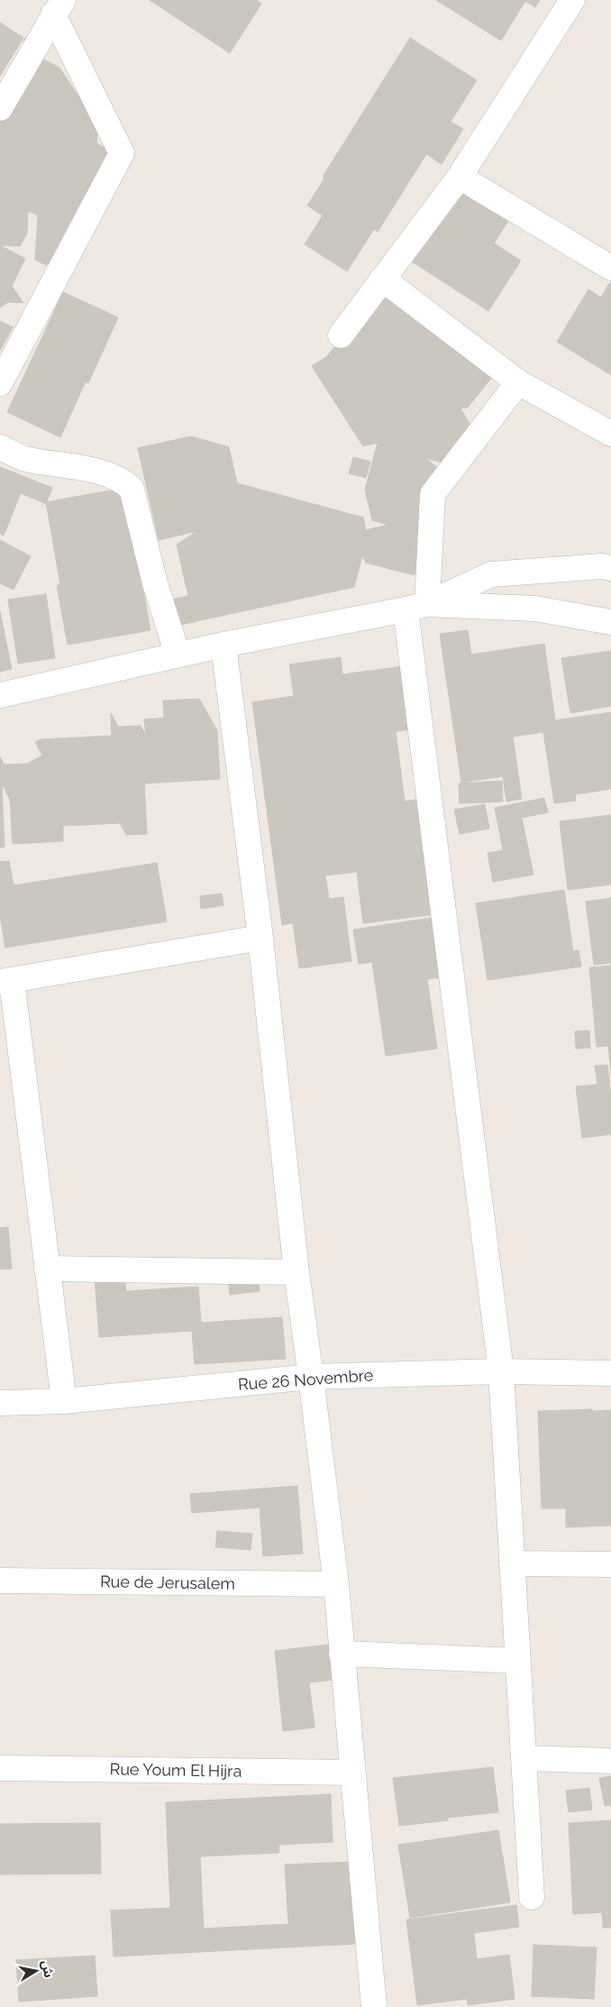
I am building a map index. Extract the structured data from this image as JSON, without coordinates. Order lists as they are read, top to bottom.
{
  "streets": {
    "street": ["Rue 26 Novembre", "Rue de Jerusalem", "Rue Youm El Hijra"]
  },
  "north": "right"
}
